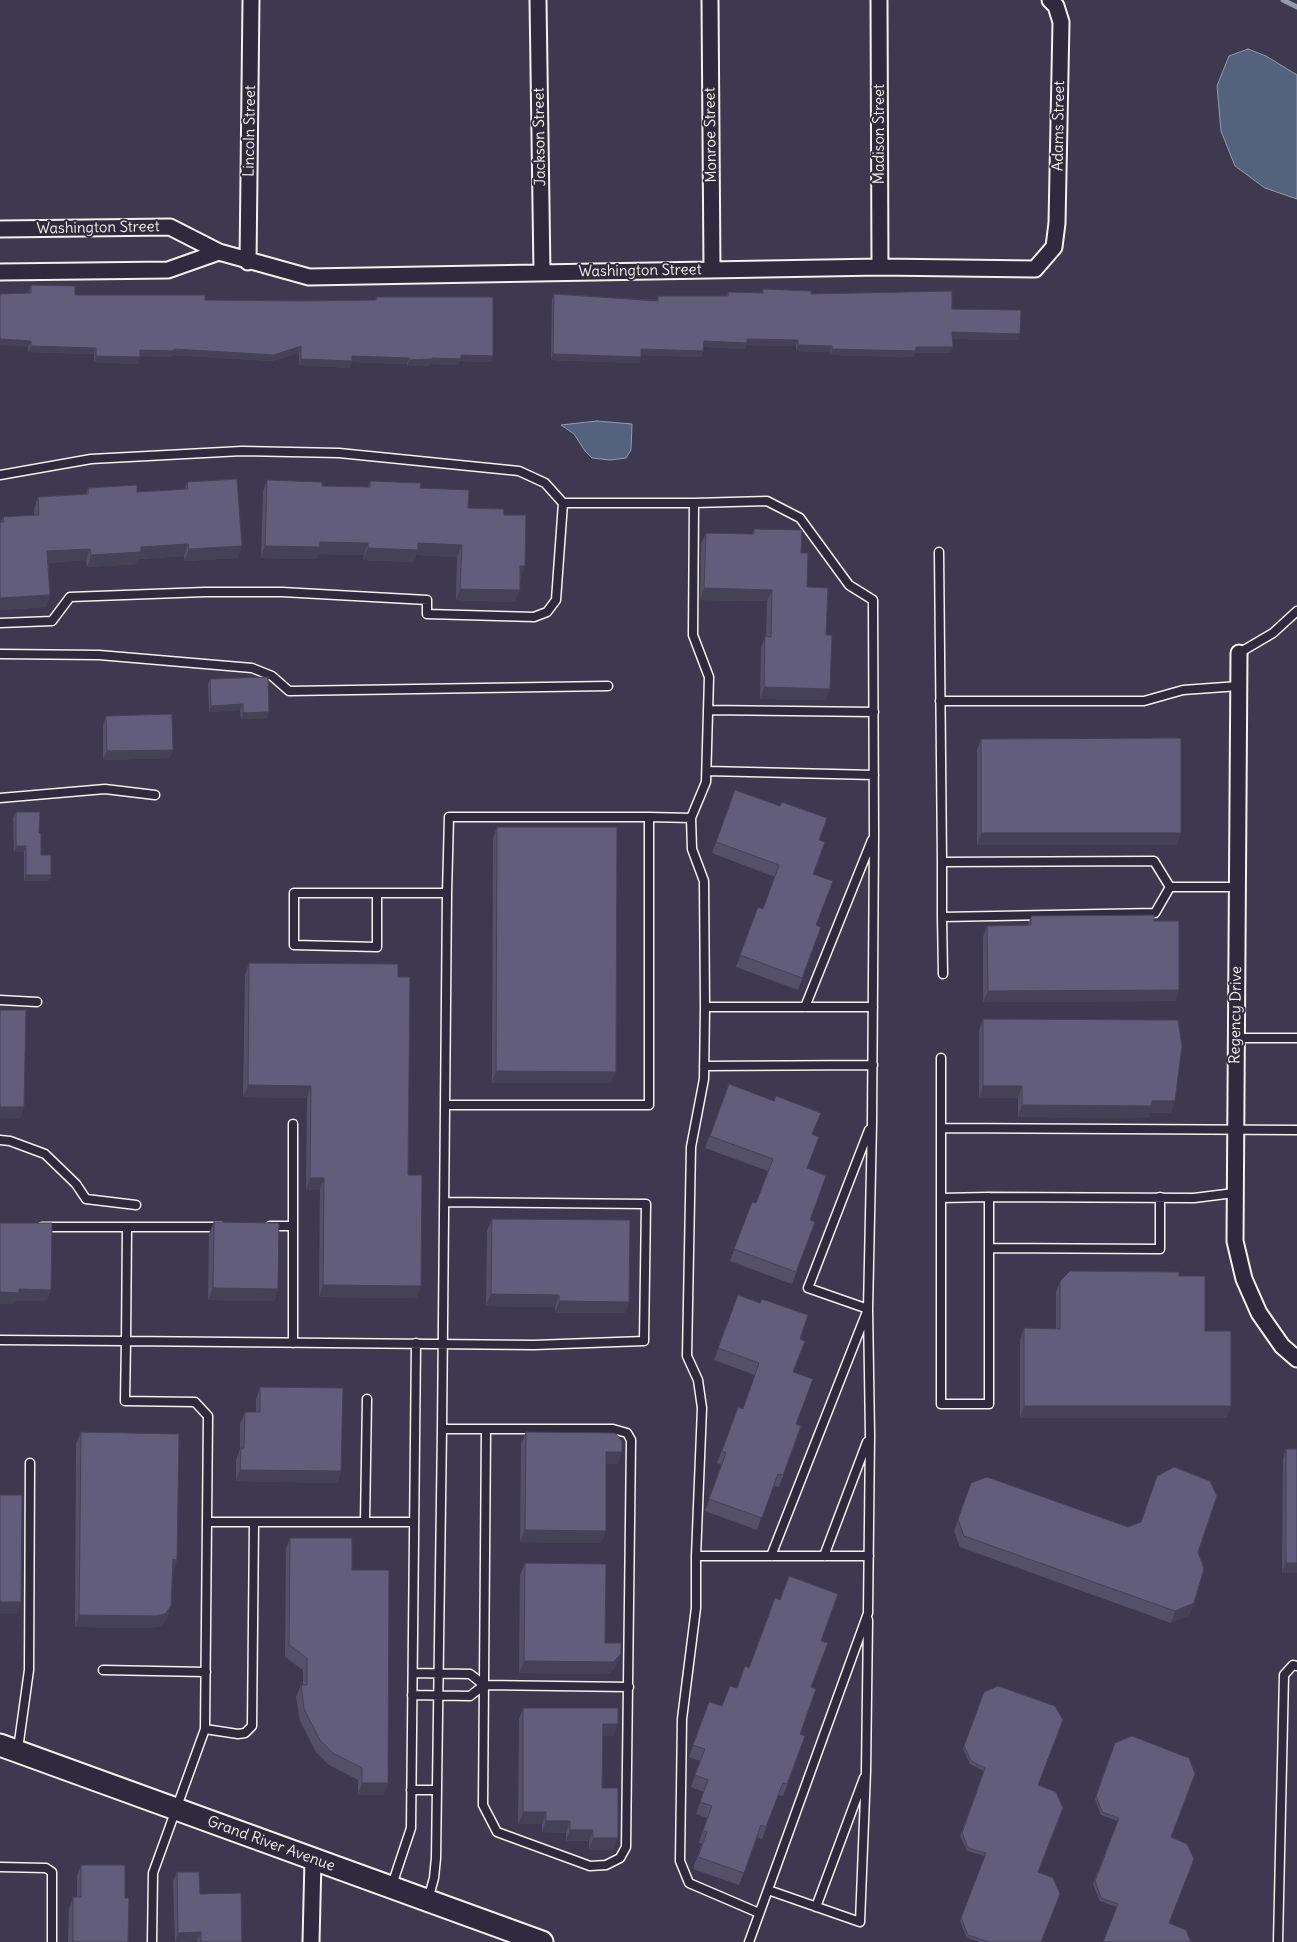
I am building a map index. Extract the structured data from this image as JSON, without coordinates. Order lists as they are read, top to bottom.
{
  "streets": {
    "main road": ["Grand River Avenue"],
    "street": [
      "Adams Street",
      "Lincoln Street",
      "Madison Street",
      "Monroe Street",
      "Jackson Street",
      "Washington Street",
      "Regency Drive"
    ]
  },
  "crossings": [
    ["Adams Street", "Washington Street"],
    ["Lincoln Street", "Washington Street"],
    ["Madison Street", "Washington Street"],
    ["Monroe Street", "Washington Street"],
    ["Jackson Street", "Washington Street"]
  ]
}
